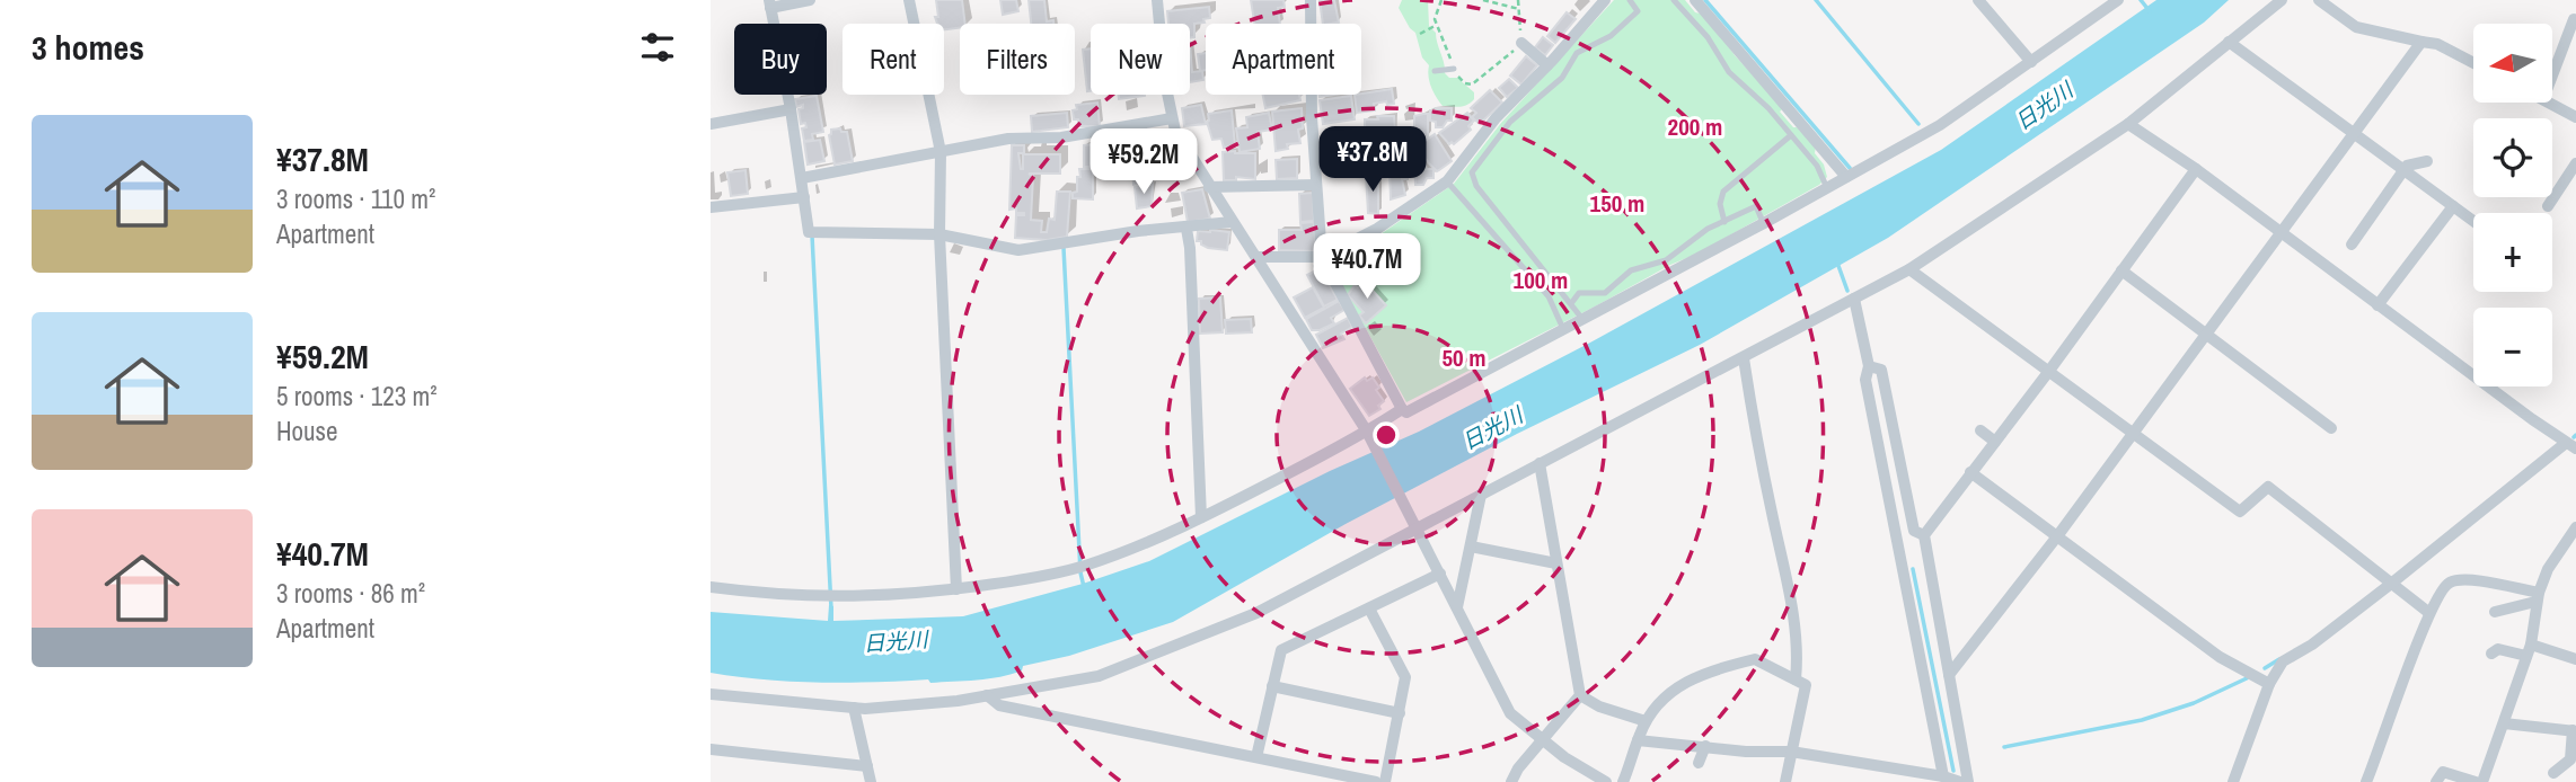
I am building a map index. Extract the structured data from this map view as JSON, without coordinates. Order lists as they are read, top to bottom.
{
  "water": ["日光川"],
  "north": "left",
  "page": {
    "heading": "3 homes",
    "map_buttons": ["+", "−"],
    "chip": [
      "Buy",
      "Rent",
      "Filters",
      "New",
      "Apartment"
    ],
    "list": [
      {
        "name": "¥37.8M",
        "note": "3 rooms · 110 m² · Apartment"
      },
      {
        "name": "¥59.2M",
        "note": "5 rooms · 123 m² · House"
      },
      {
        "name": "¥40.7M",
        "note": "3 rooms · 86 m² · Apartment"
      }
    ],
    "price": ["¥37.8M", "¥59.2M", "¥40.7M"]
  },
  "rings": [
    "200 m",
    "150 m",
    "100 m",
    "50 m"
  ]
}
